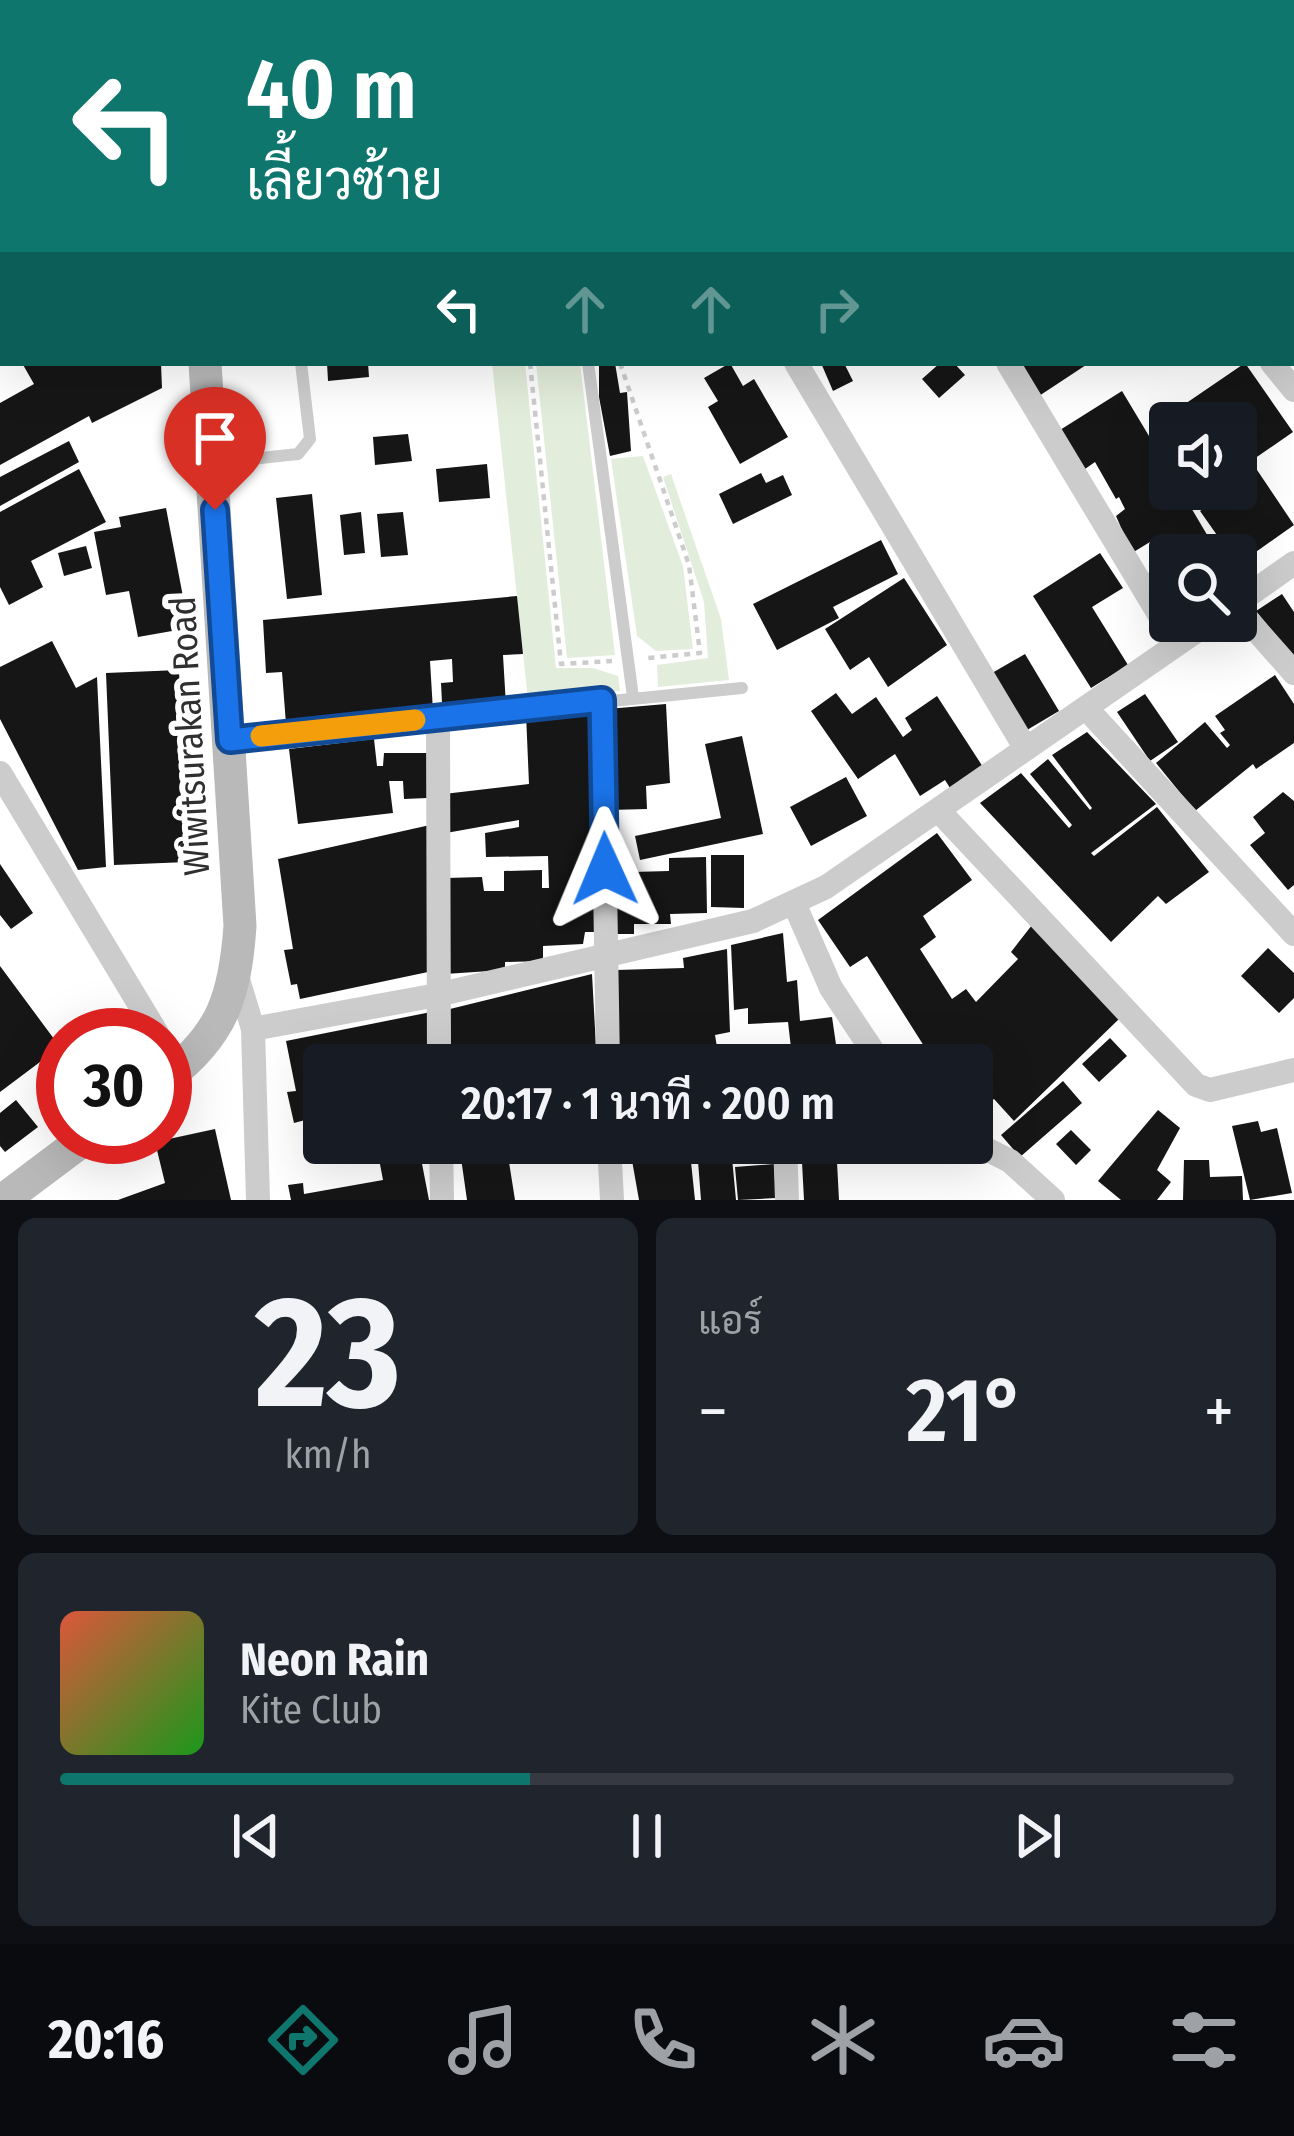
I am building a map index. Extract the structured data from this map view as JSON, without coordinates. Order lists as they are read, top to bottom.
{
  "streets": {
    "main road": ["Wiwitsurakan Road"]
  },
  "page": {
    "turn": ["40 m", "เลี้ยวซ้าย"],
    "limit": "30",
    "trip": "20:17 · 1 นาที · 200 m",
    "tile": [
      ["23", "km/h"],
      "แอร์"
    ],
    "heat": ["−", "21°", "+"],
    "song": ["Neon Rain", "Kite Club"],
    "tabs": "20:16"
  }
}
